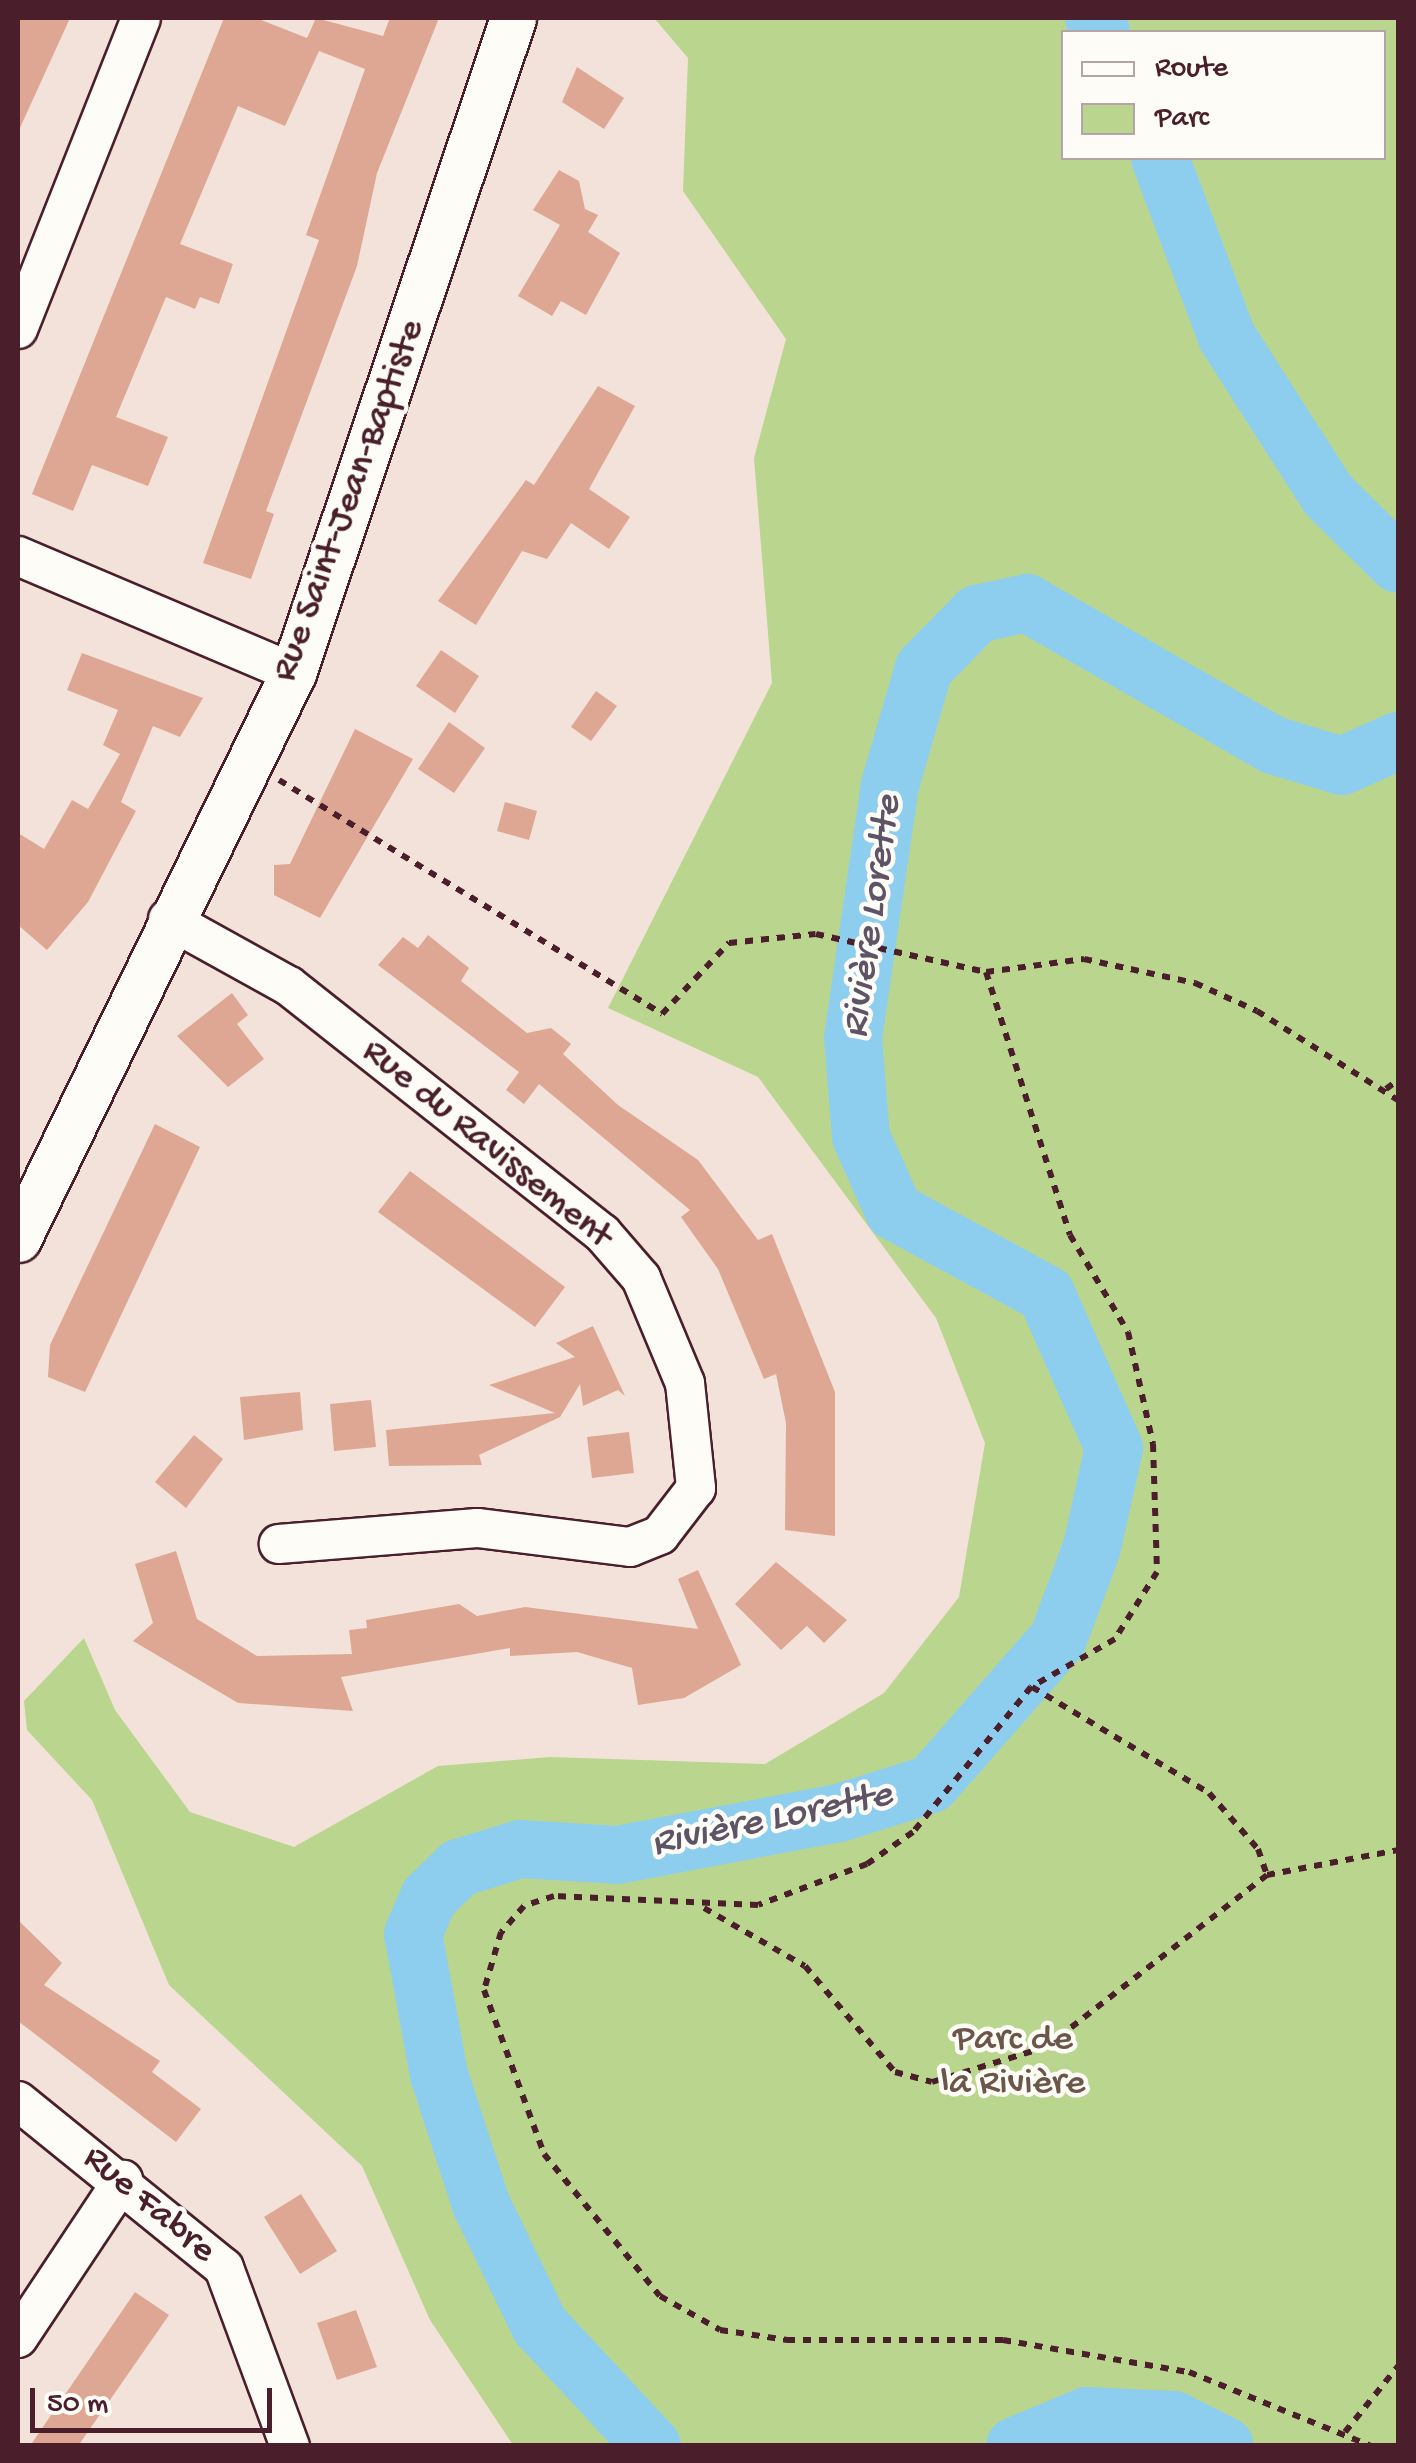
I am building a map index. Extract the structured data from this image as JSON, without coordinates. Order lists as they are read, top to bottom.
{
  "streets": {
    "street": ["Rue Saint-Jean-Baptiste", "Rue du Ravissement", "Rue Fabre"]
  },
  "crossings": [
    ["Rue Saint-Jean-Baptiste", "Rue du Ravissement"]
  ],
  "water": ["Rivière Lorette"],
  "parks": ["Parc de la Rivière"],
  "legend": ["Route", "Parc"],
  "scale_bar": "50 m"
}
